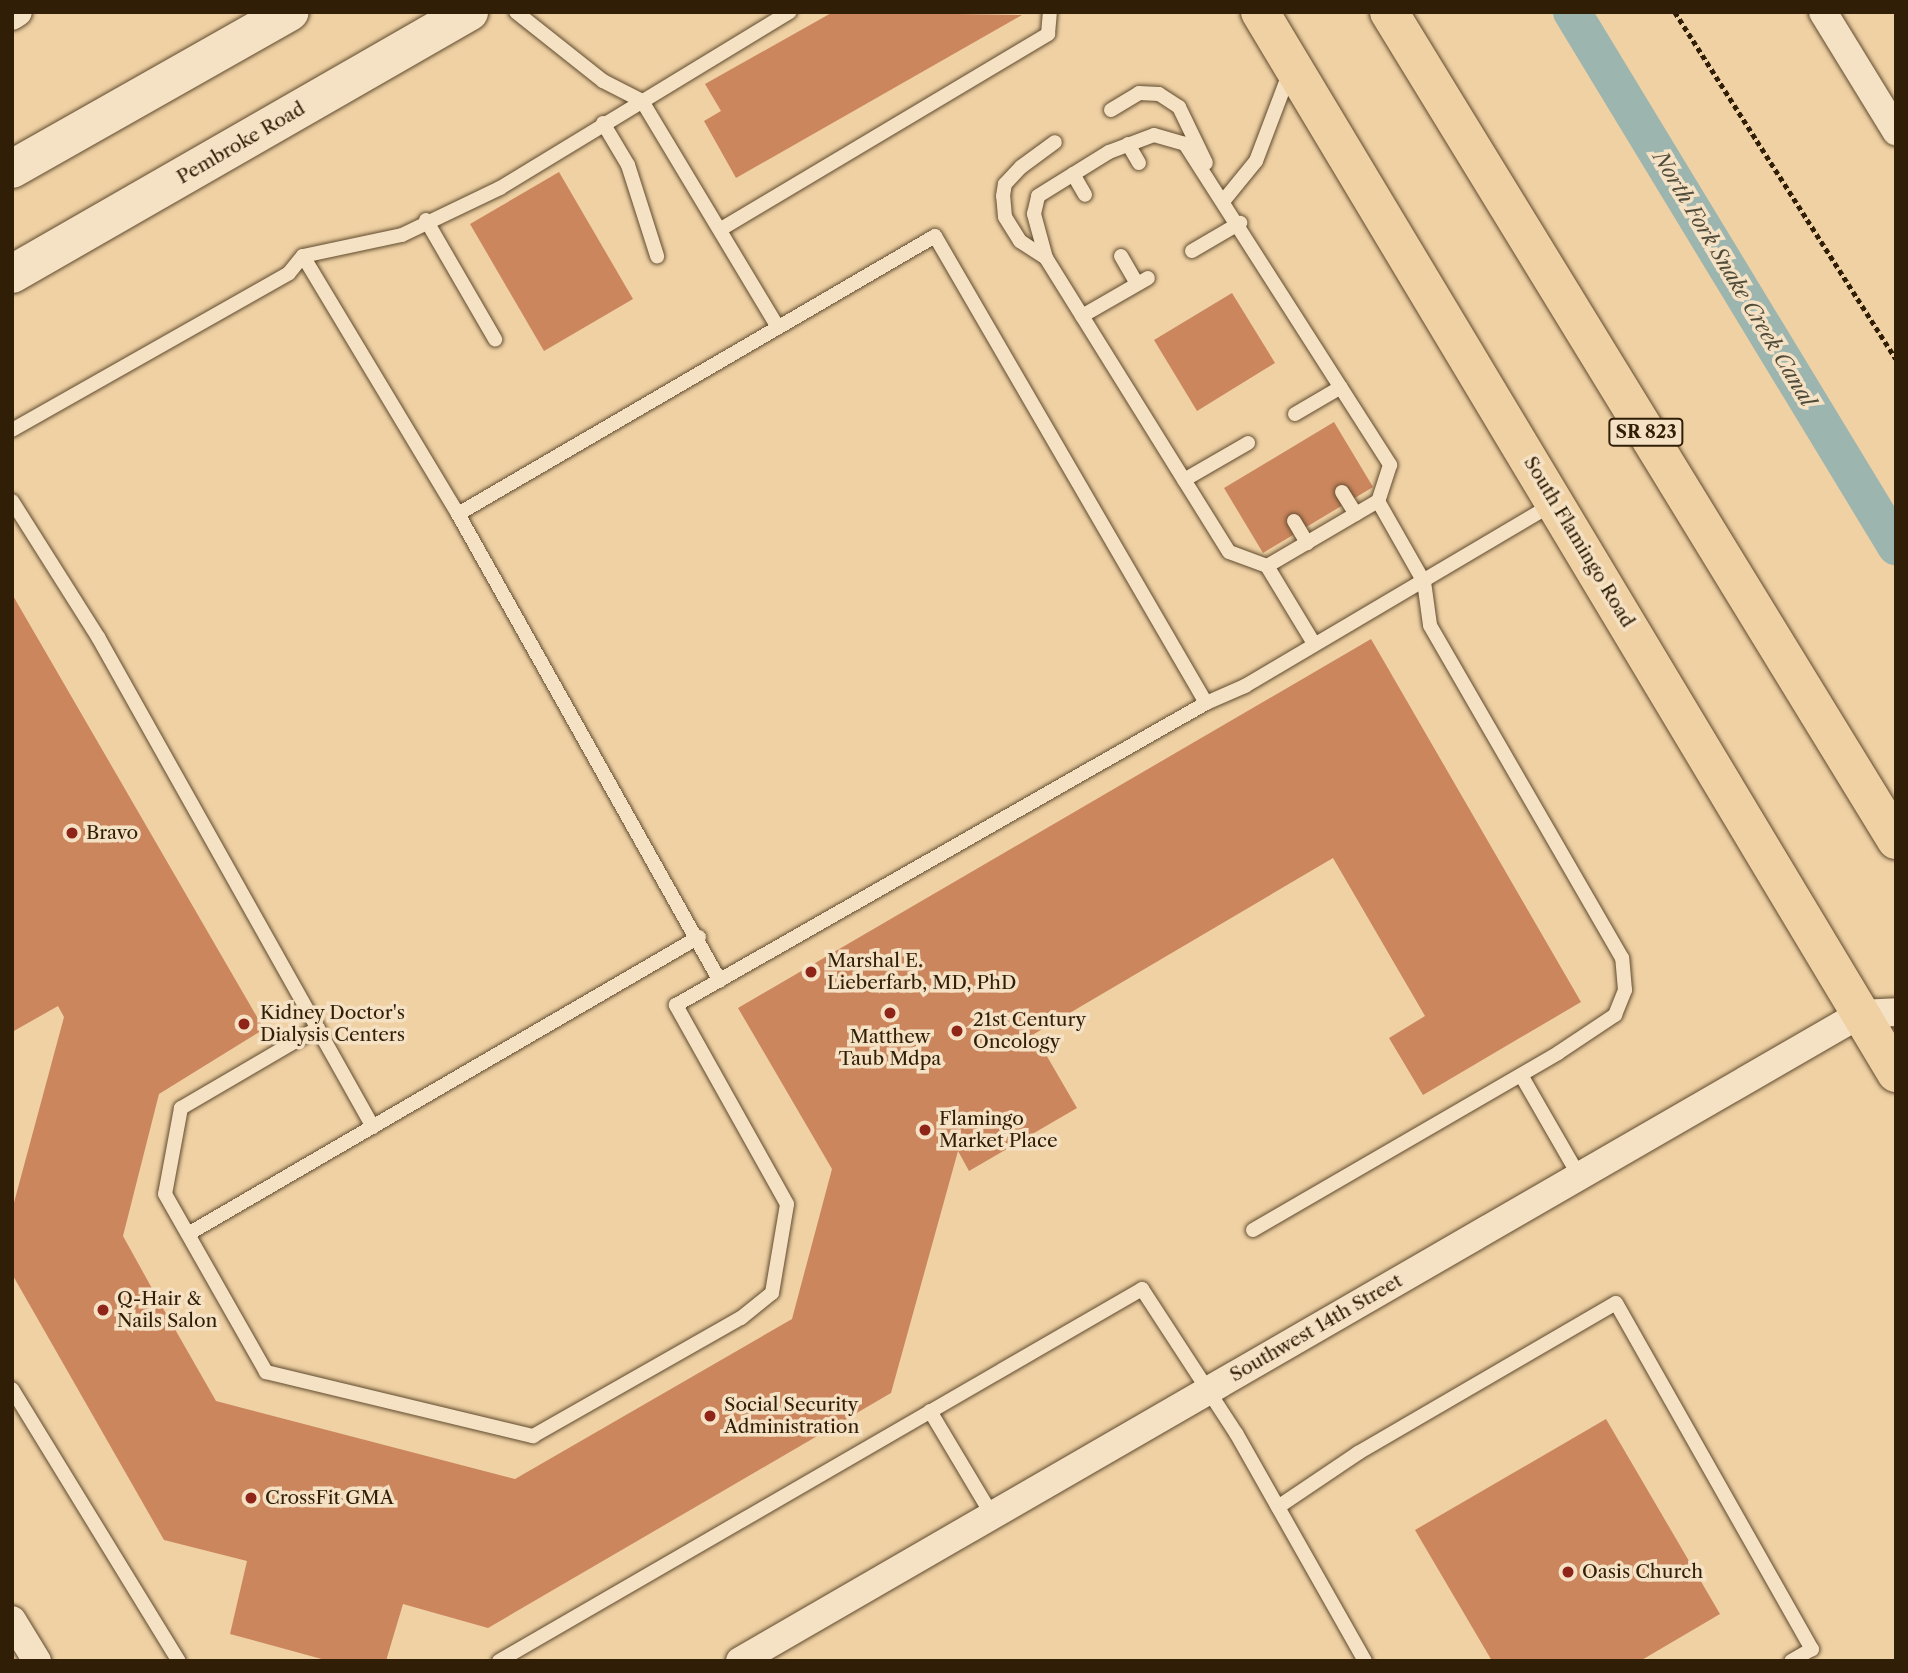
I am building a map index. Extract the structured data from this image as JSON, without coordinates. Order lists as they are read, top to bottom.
{
  "streets": {
    "highway": ["SR 823", "South Flamingo Road"],
    "main road": ["Pembroke Road"],
    "street": ["Southwest 14th Street"]
  },
  "crossings": [
    ["South Flamingo Road", "Southwest 14th Street"]
  ],
  "water": ["North Fork Snake Creek Canal"],
  "places": [
    "Bravo",
    "Marshal E. Lieberfarb, MD, PhD",
    "Matthew Taub Mdpa",
    "Kidney Doctor's Dialysis Centers",
    "21st Century Oncology",
    "Flamingo Market Place",
    "Q-Hair & Nails Salon",
    "Social Security Administration",
    "CrossFit GMA",
    "Oasis Church"
  ]
}
